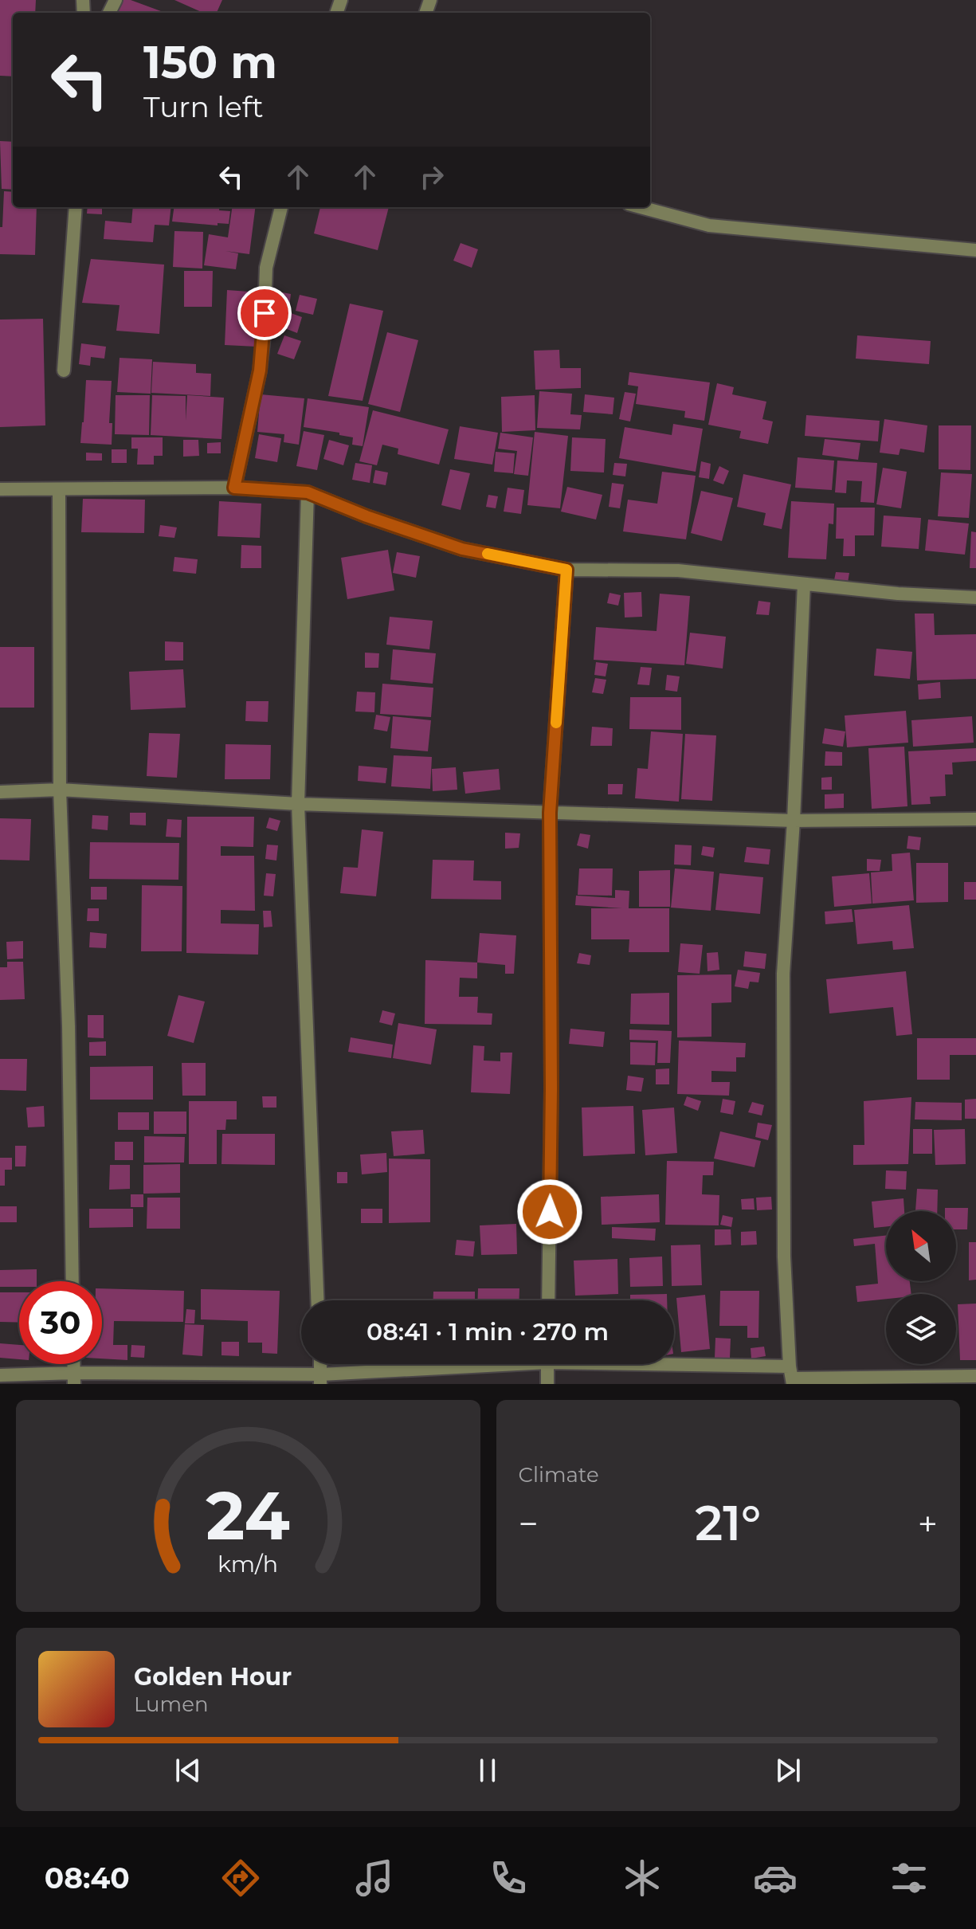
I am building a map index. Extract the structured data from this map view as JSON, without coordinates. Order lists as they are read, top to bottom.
{
  "north": "top left",
  "page": {
    "turn": ["150 m", "Turn left"],
    "limit": "30",
    "trip": "08:41 · 1 min · 270 m",
    "tile": "Climate",
    "heat": ["−", "21°", "+"],
    "song": ["Golden Hour", "Lumen"],
    "tabs": "08:40",
    "gauge": ["24", "km/h"]
  }
}
